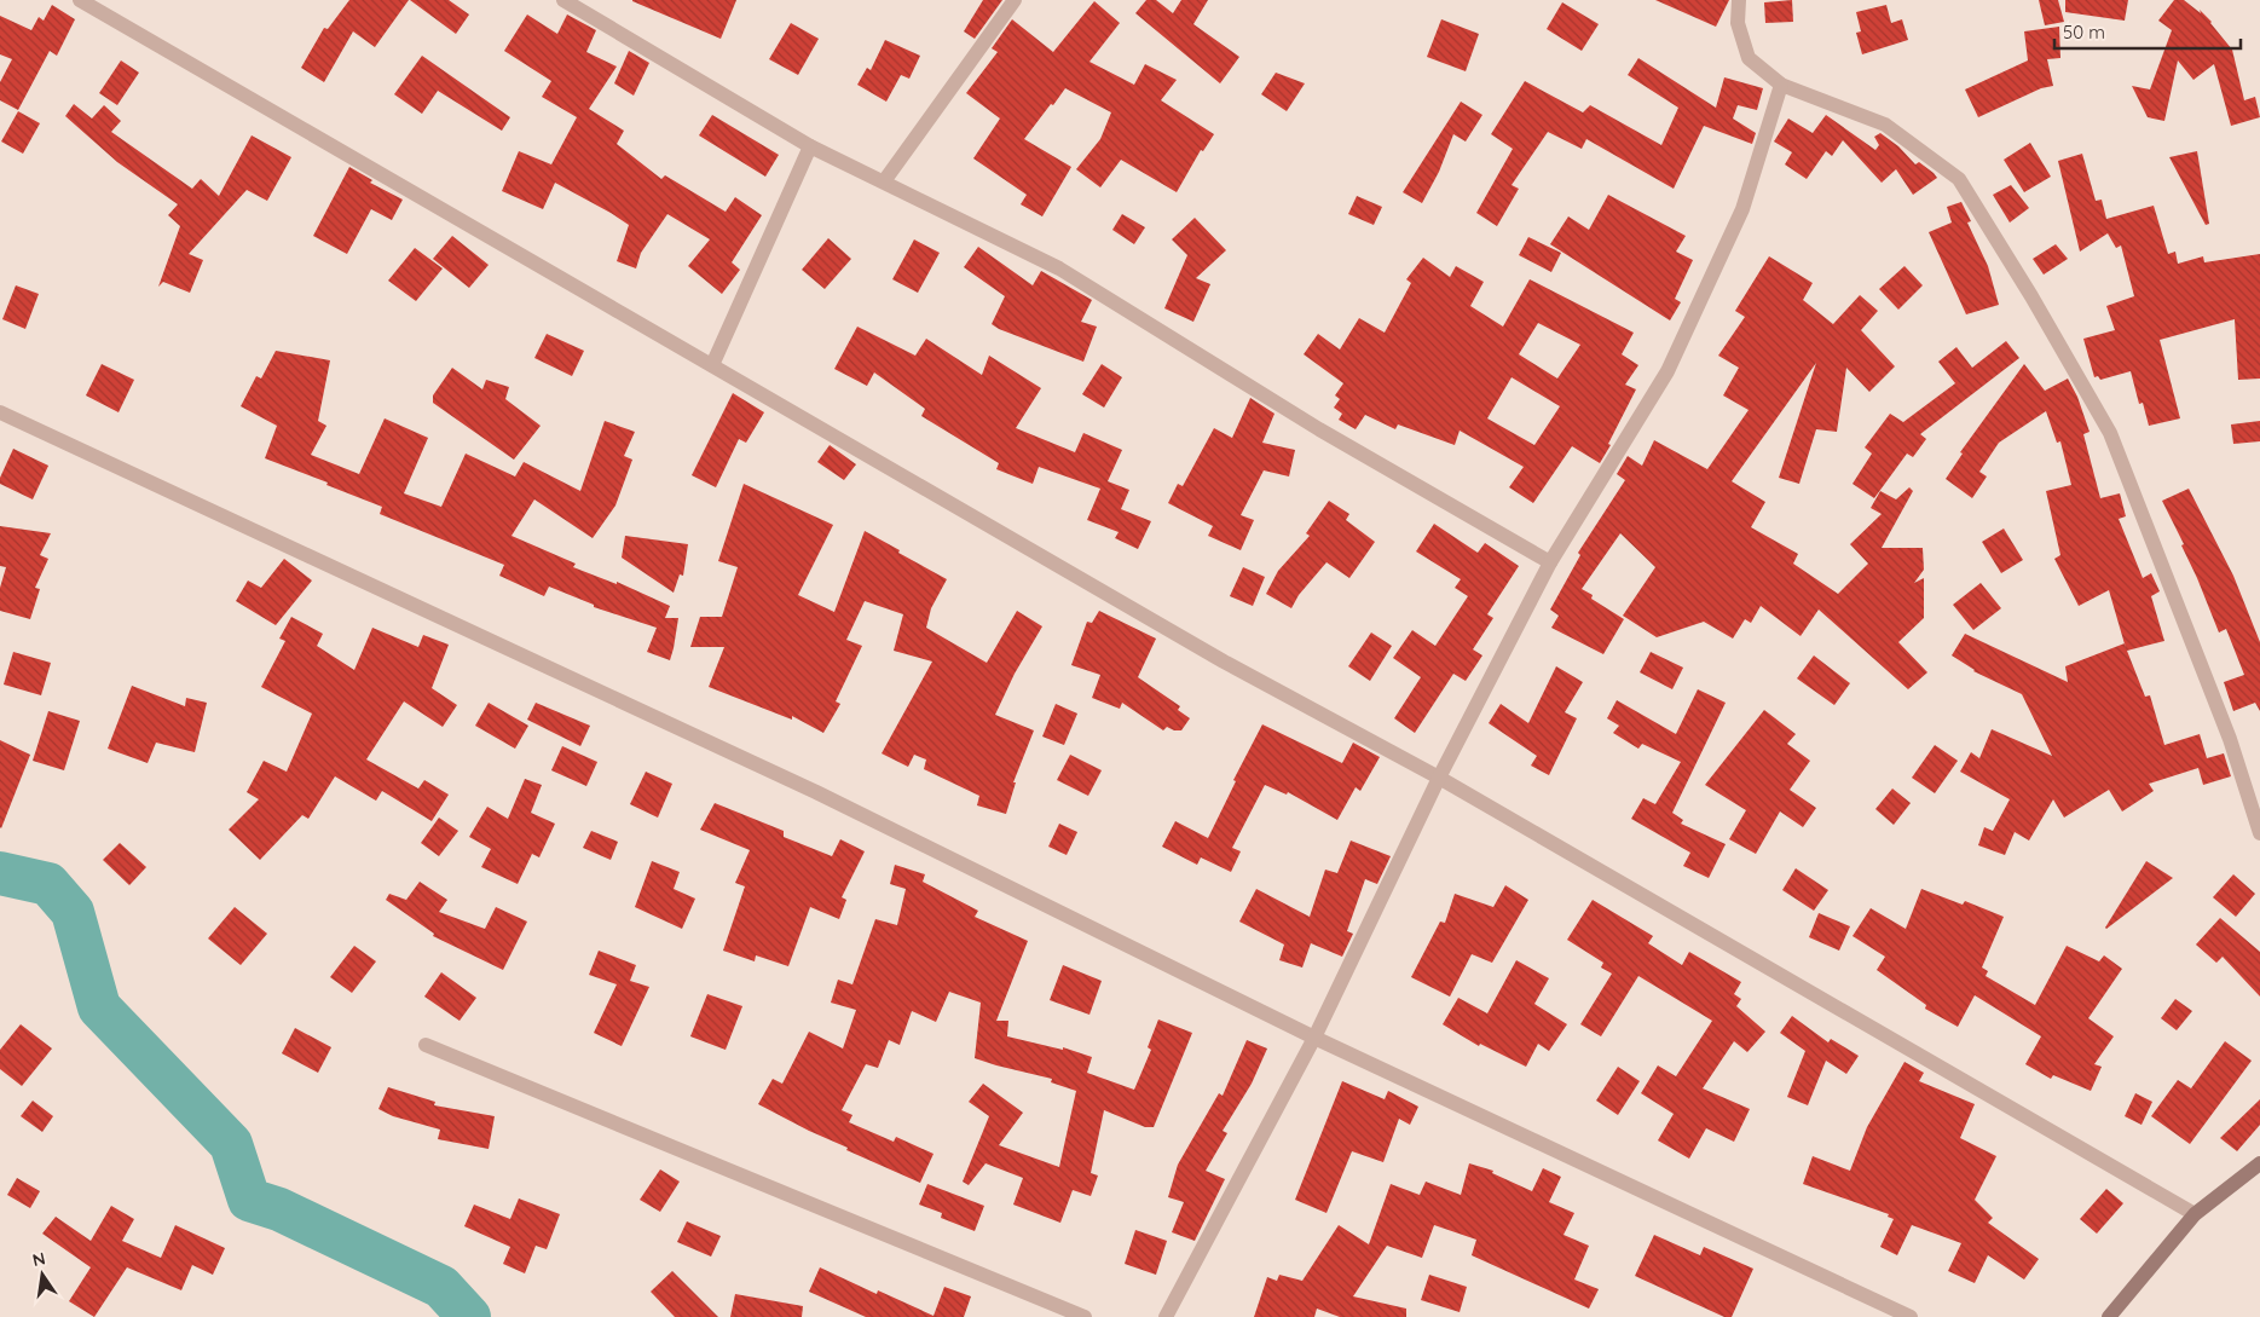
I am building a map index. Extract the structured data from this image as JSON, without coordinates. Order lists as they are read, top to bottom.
{
  "scale_bar": "50 m",
  "north": "top"
}
